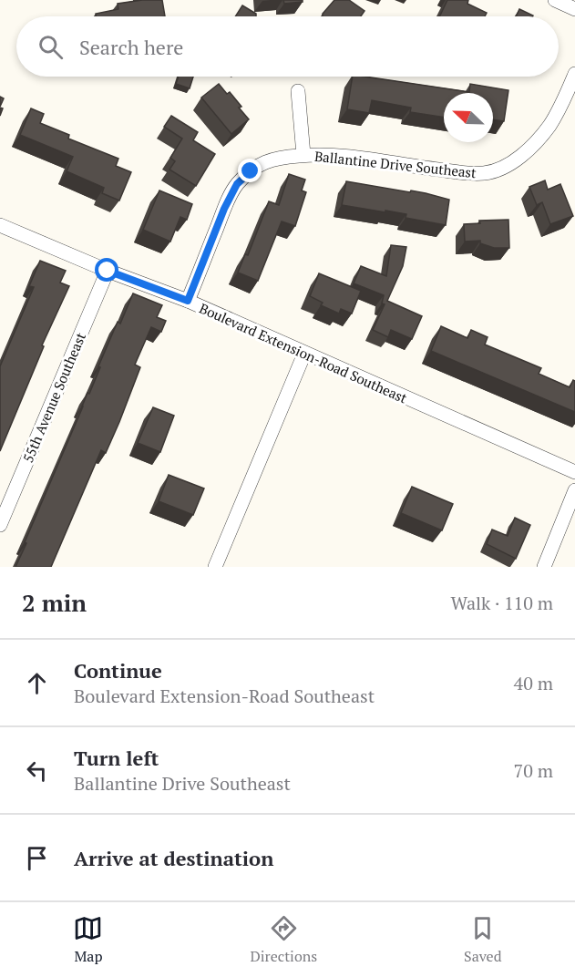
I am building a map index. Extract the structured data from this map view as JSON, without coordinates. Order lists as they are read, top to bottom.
{
  "streets": {
    "street": ["Ballantine Drive Southeast", "Boulevard Extension-Road Southeast", "55th Avenue Southeast"]
  },
  "crossings": [
    ["Ballantine Drive Southeast", "Boulevard Extension-Road Southeast"],
    ["Boulevard Extension-Road Southeast", "55th Avenue Southeast"]
  ],
  "north": "top left",
  "page": {
    "search": "Search here",
    "heading": ["2 min", "Walk · 110 m"],
    "list": [
      ["Continue", "Boulevard Extension-Road Southeast", "40 m"],
      ["Turn left", "Ballantine Drive Southeast", "70 m"],
      "Arrive at destination"
    ],
    "nav": ["Map", "Directions", "Saved"]
  }
}
